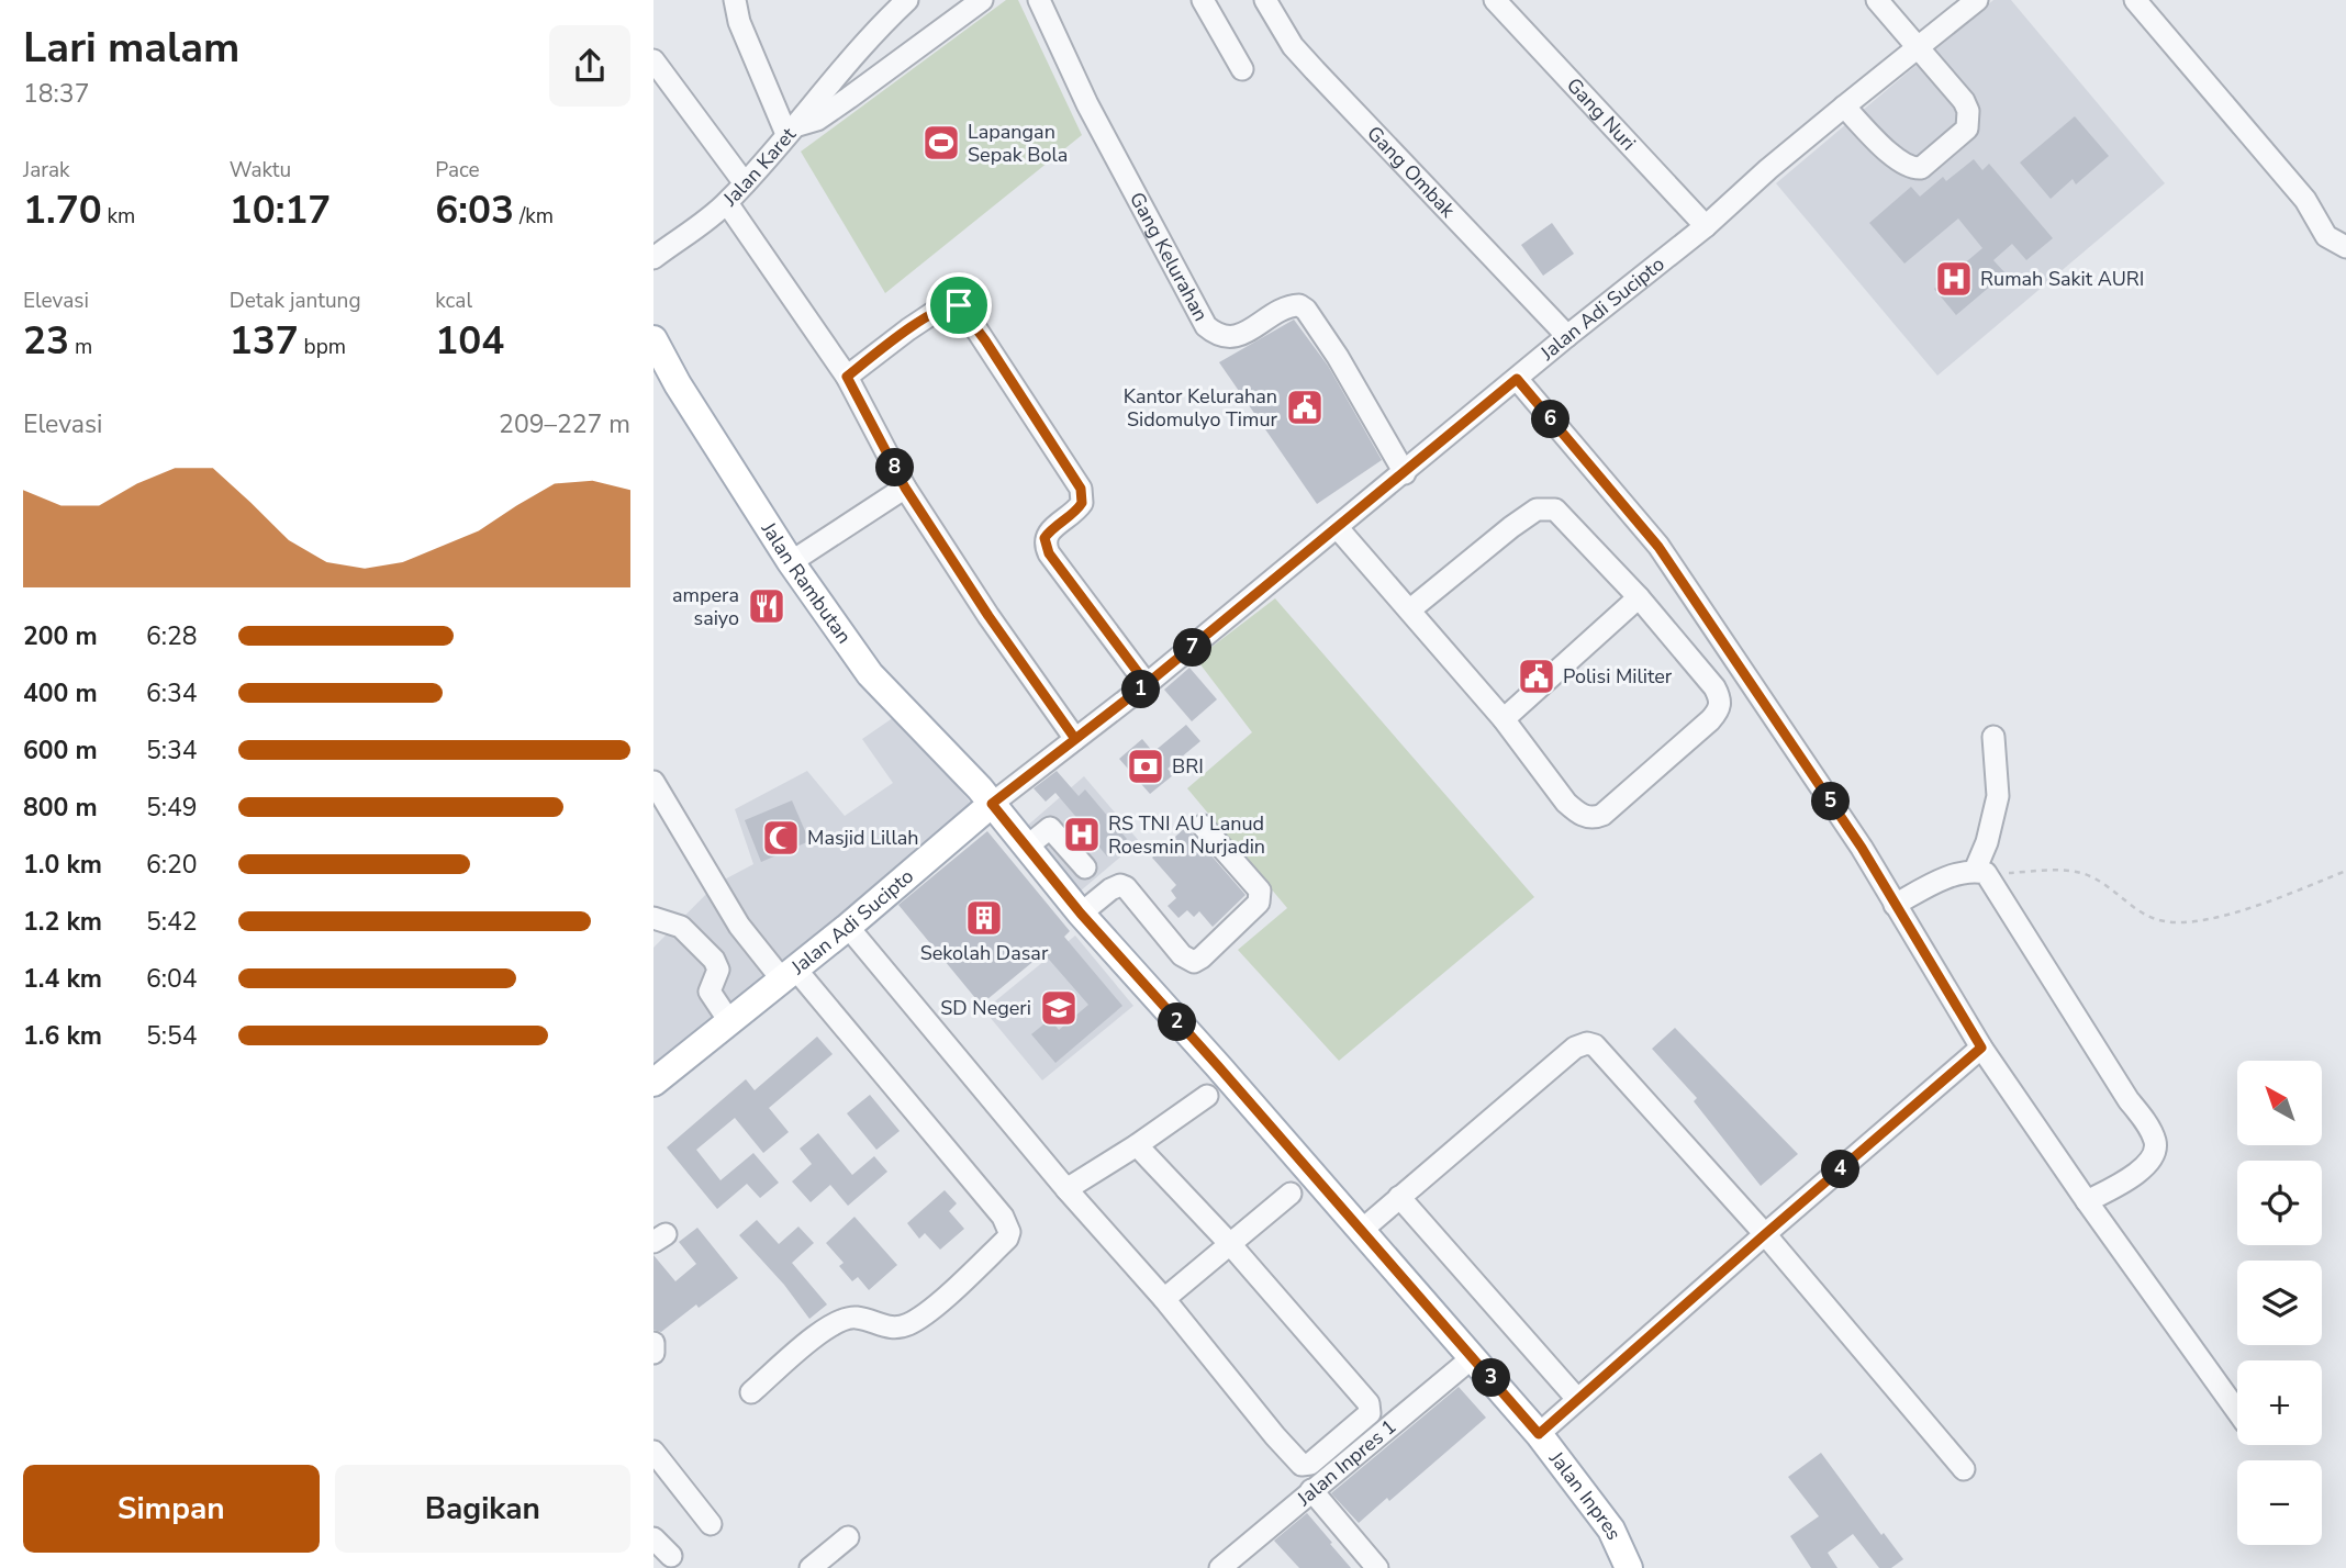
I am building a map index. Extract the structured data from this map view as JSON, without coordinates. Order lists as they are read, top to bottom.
{
  "streets": {
    "main road": ["Jalan Adi Sucipto", "Jalan Rambutan", "Jalan Inpres"],
    "street": [
      "Gang Nuri",
      "Jalan Karet",
      "Gang Ombak",
      "Gang Kelurahan",
      "Jalan Inpres 1"
    ]
  },
  "crossings": [
    ["Gang Nuri", "Jalan Adi Sucipto"],
    ["Gang Ombak", "Jalan Adi Sucipto"],
    ["Gang Kelurahan", "Jalan Adi Sucipto"],
    ["Jalan Adi Sucipto", "Jalan Rambutan"],
    ["Jalan Adi Sucipto", "Jalan Inpres"],
    ["Jalan Rambutan", "Jalan Inpres"],
    ["Jalan Inpres 1", "Jalan Inpres"]
  ],
  "places": {
    "sports": ["Lapangan Sepak Bola"],
    "hospital": ["Rumah Sakit AURI", "RS TNI AU Lanud Roesmin Nurjadin"],
    "public building": ["Kantor Kelurahan Sidomulyo Timur", "Polisi Militer"],
    "restaurant": ["ampera saiyo"],
    "bank": ["BRI"],
    "mosque": ["Masjid Lillah"],
    "building": ["Sekolah Dasar"],
    "school or university": ["SD Negeri"]
  },
  "north": "top left",
  "page": {
    "heading": ["Lari malam", "18:37"],
    "stats": [
      ["Jarak", "1.70 km"],
      ["Waktu", "10:17"],
      ["Pace", "6:03 /km"],
      ["Elevasi", "23 m"],
      ["Detak jantung", "137 bpm"],
      ["kcal", "104"]
    ],
    "chart": ["Elevasi", "209–227 m"],
    "pins": [
      "6",
      "8",
      "7",
      "1",
      "5",
      "2",
      "4",
      "3"
    ],
    "list": [
      {
        "name": "200 m",
        "note": "6:28"
      },
      {
        "name": "400 m",
        "note": "6:34"
      },
      {
        "name": "600 m",
        "note": "5:34"
      },
      {
        "name": "800 m",
        "note": "5:49"
      },
      {
        "name": "1.0 km",
        "note": "6:20"
      },
      {
        "name": "1.2 km",
        "note": "5:42"
      },
      {
        "name": "1.4 km",
        "note": "6:04"
      },
      {
        "name": "1.6 km",
        "note": "5:54"
      }
    ],
    "map_buttons": ["+", "−"],
    "buttons": ["Simpan", "Bagikan"]
  }
}
